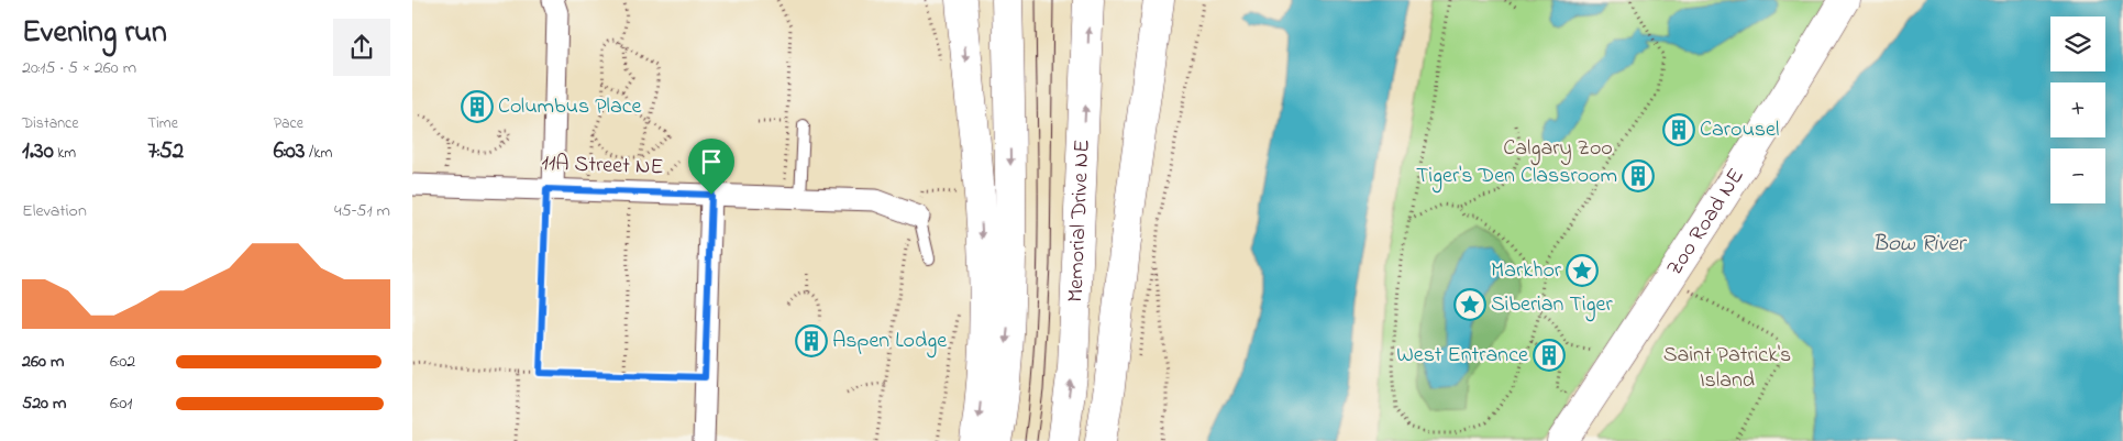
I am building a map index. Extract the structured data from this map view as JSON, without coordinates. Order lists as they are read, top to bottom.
{
  "streets": {
    "main road": ["Memorial Drive NE", "Zoo Road NE"],
    "street": ["11A Street NE"]
  },
  "water": ["Bow River"],
  "parks": ["Calgary Zoo", "Saint Patrick's Island"],
  "places": {
    "building": [
      "Columbus Place",
      "Carousel",
      "Tiger's Den Classroom",
      "Aspen Lodge",
      "West Entrance"
    ],
    "place": ["Markhor", "Siberian Tiger"]
  },
  "page": {
    "heading": ["Evening run", "20:15 · 5 × 260 m"],
    "map_buttons": ["+", "−"],
    "stats": [
      ["Distance", "1.30 km"],
      ["Time", "7:52"],
      ["Pace", "6:03 /km"]
    ],
    "chart": ["Elevation", "45–51 m"],
    "list": [
      {
        "name": "260 m",
        "note": "6:02"
      },
      {
        "name": "520 m",
        "note": "6:01"
      }
    ]
  }
}
